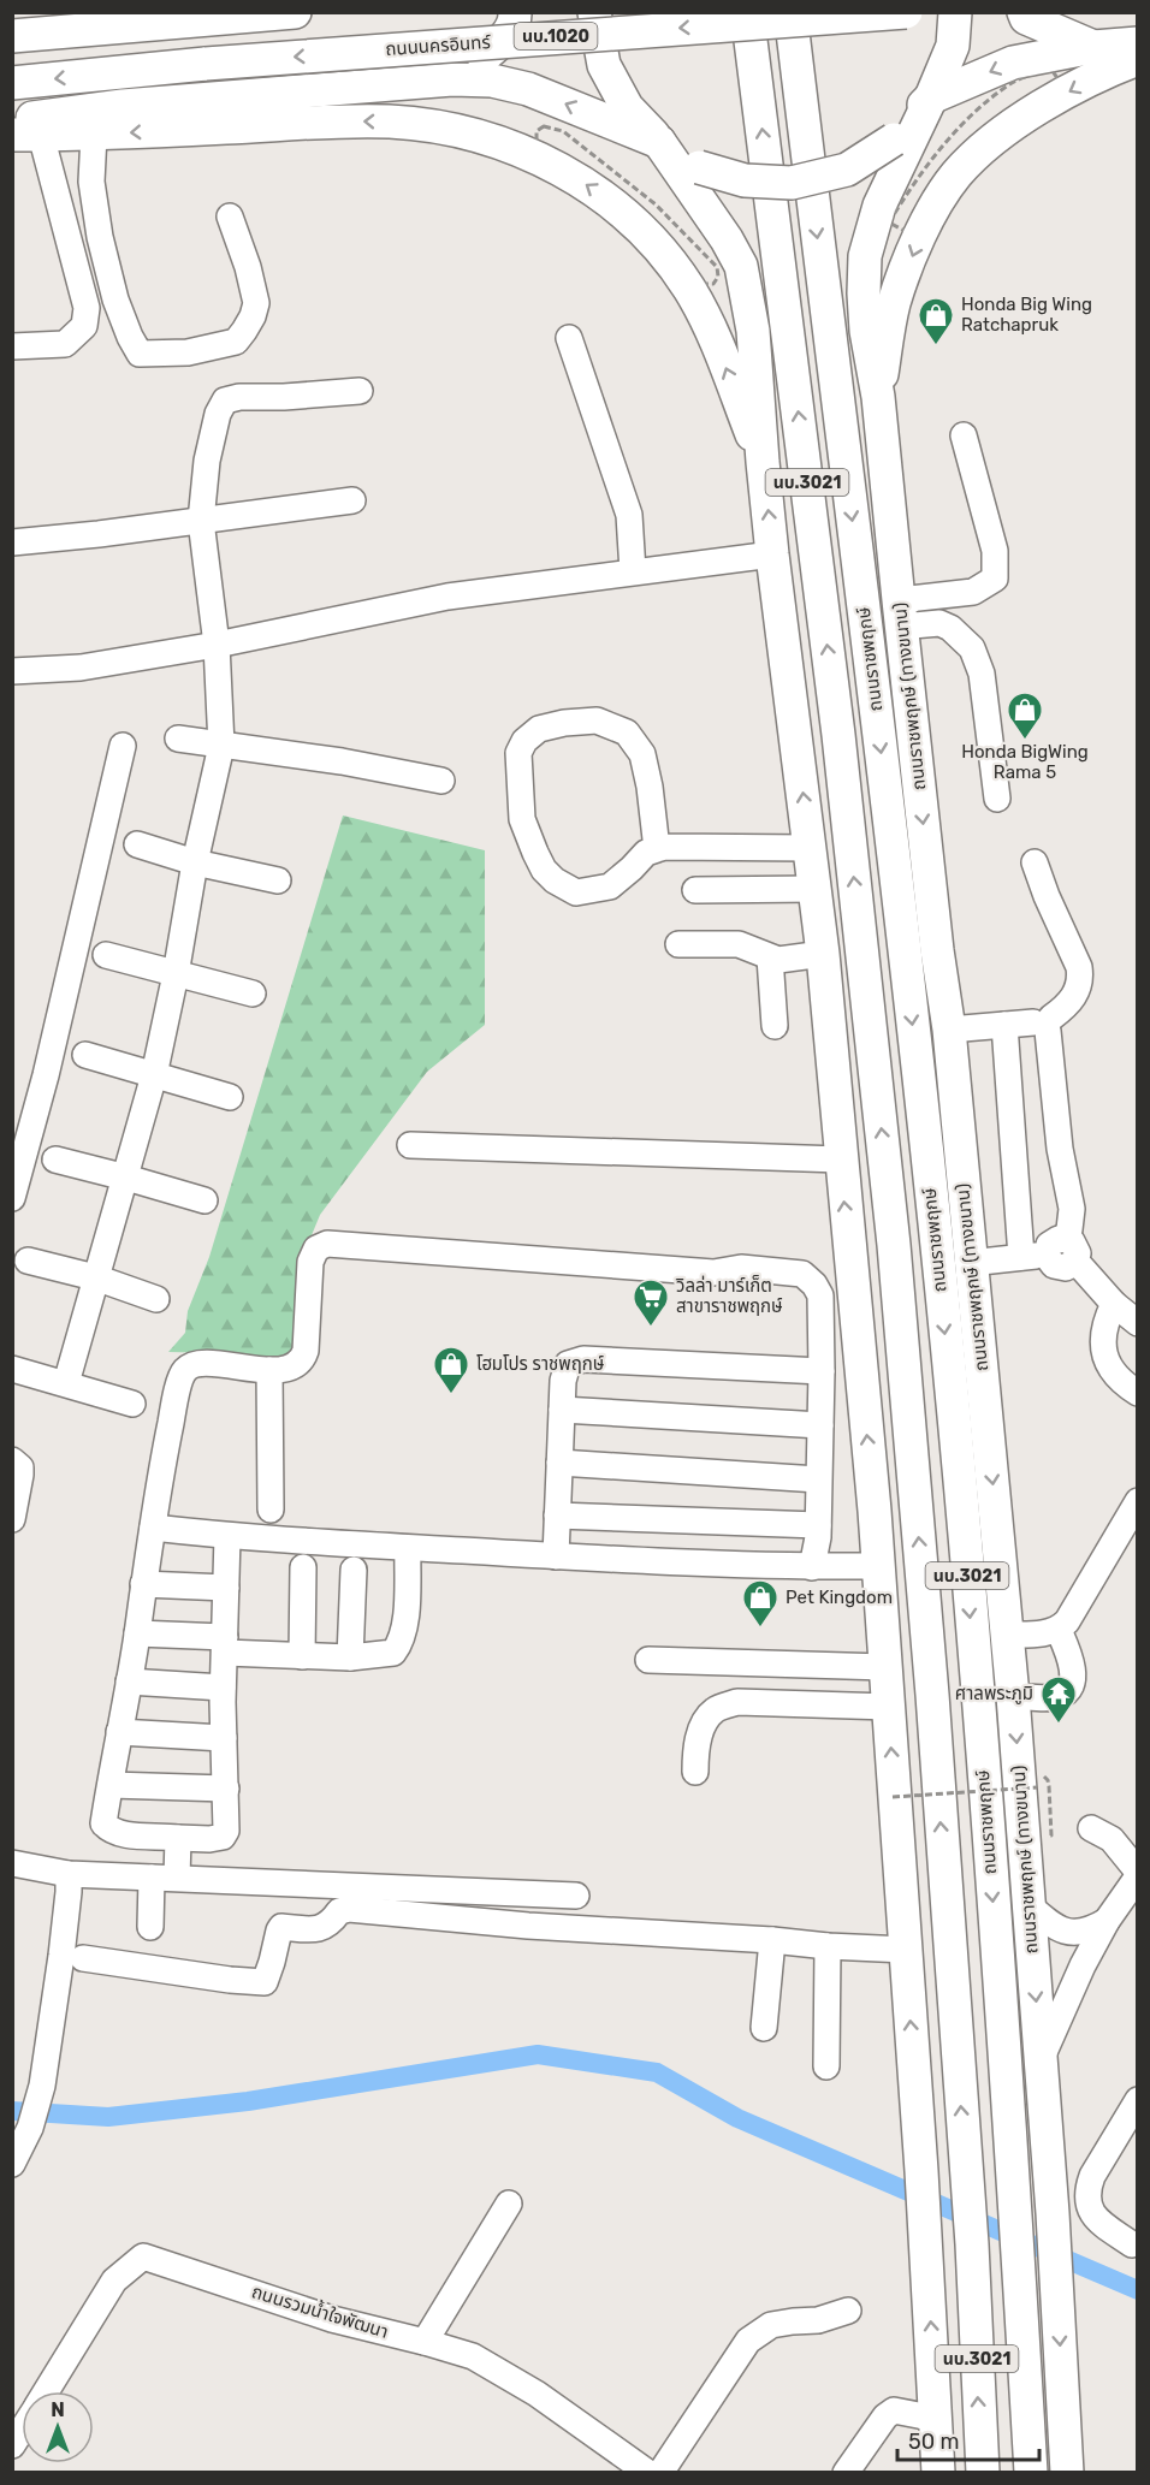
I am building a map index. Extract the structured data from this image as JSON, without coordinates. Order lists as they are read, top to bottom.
{
  "streets": {
    "main road": [
      "นบ.1020",
      "ถนนนครอินทร์",
      "นบ.3021",
      "ถนนราชพฤกษ์",
      "ถนนราชพฤกษ์ (ทางขนาน)"
    ],
    "street": ["ถนนรวมน้ำใจพัฒนา"]
  },
  "crossings": [
    ["ถนนนครอินทร์", "นบ.3021"]
  ],
  "places": {
    "shop": [
      "Honda Big Wing Ratchapruk",
      "Honda BigWing Rama 5",
      "โฮมโปร ราชพฤกษ์",
      "Pet Kingdom"
    ],
    "supermarket": ["วิลล่า มาร์เก็ต สาขาราชพฤกษ์"],
    "temple": ["ศาลพระภูมิ"]
  },
  "scale_bar": "50 m",
  "north": "top"
}
